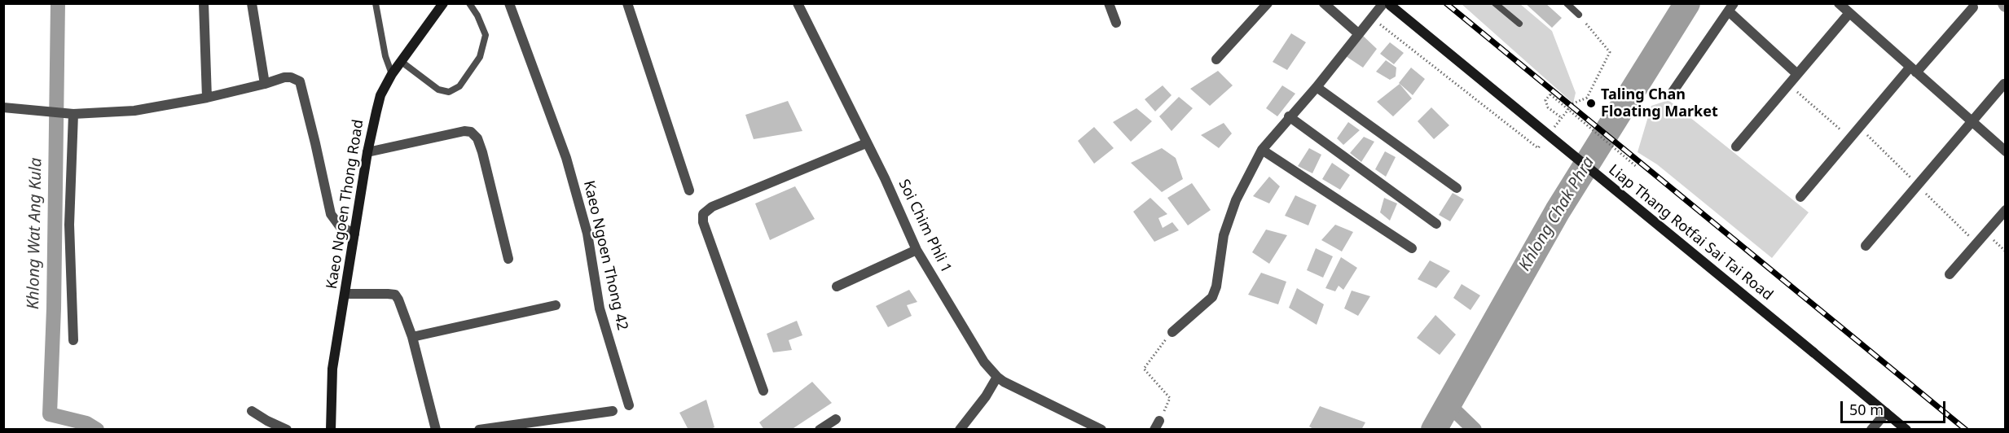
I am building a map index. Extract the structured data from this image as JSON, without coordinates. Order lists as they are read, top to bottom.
{
  "streets": {
    "main road": ["Kaeo Ngoen Thong Road", "Liap Thang Rotfai Sai Tai Road"],
    "street": ["Soi Chim Phli 1", "Kaeo Ngoen Thong 42"]
  },
  "water": ["Khlong Chak Phra", "Khlong Wat Ang Kula"],
  "places": ["Taling Chan Floating Market"],
  "scale_bar": "50 m"
}
